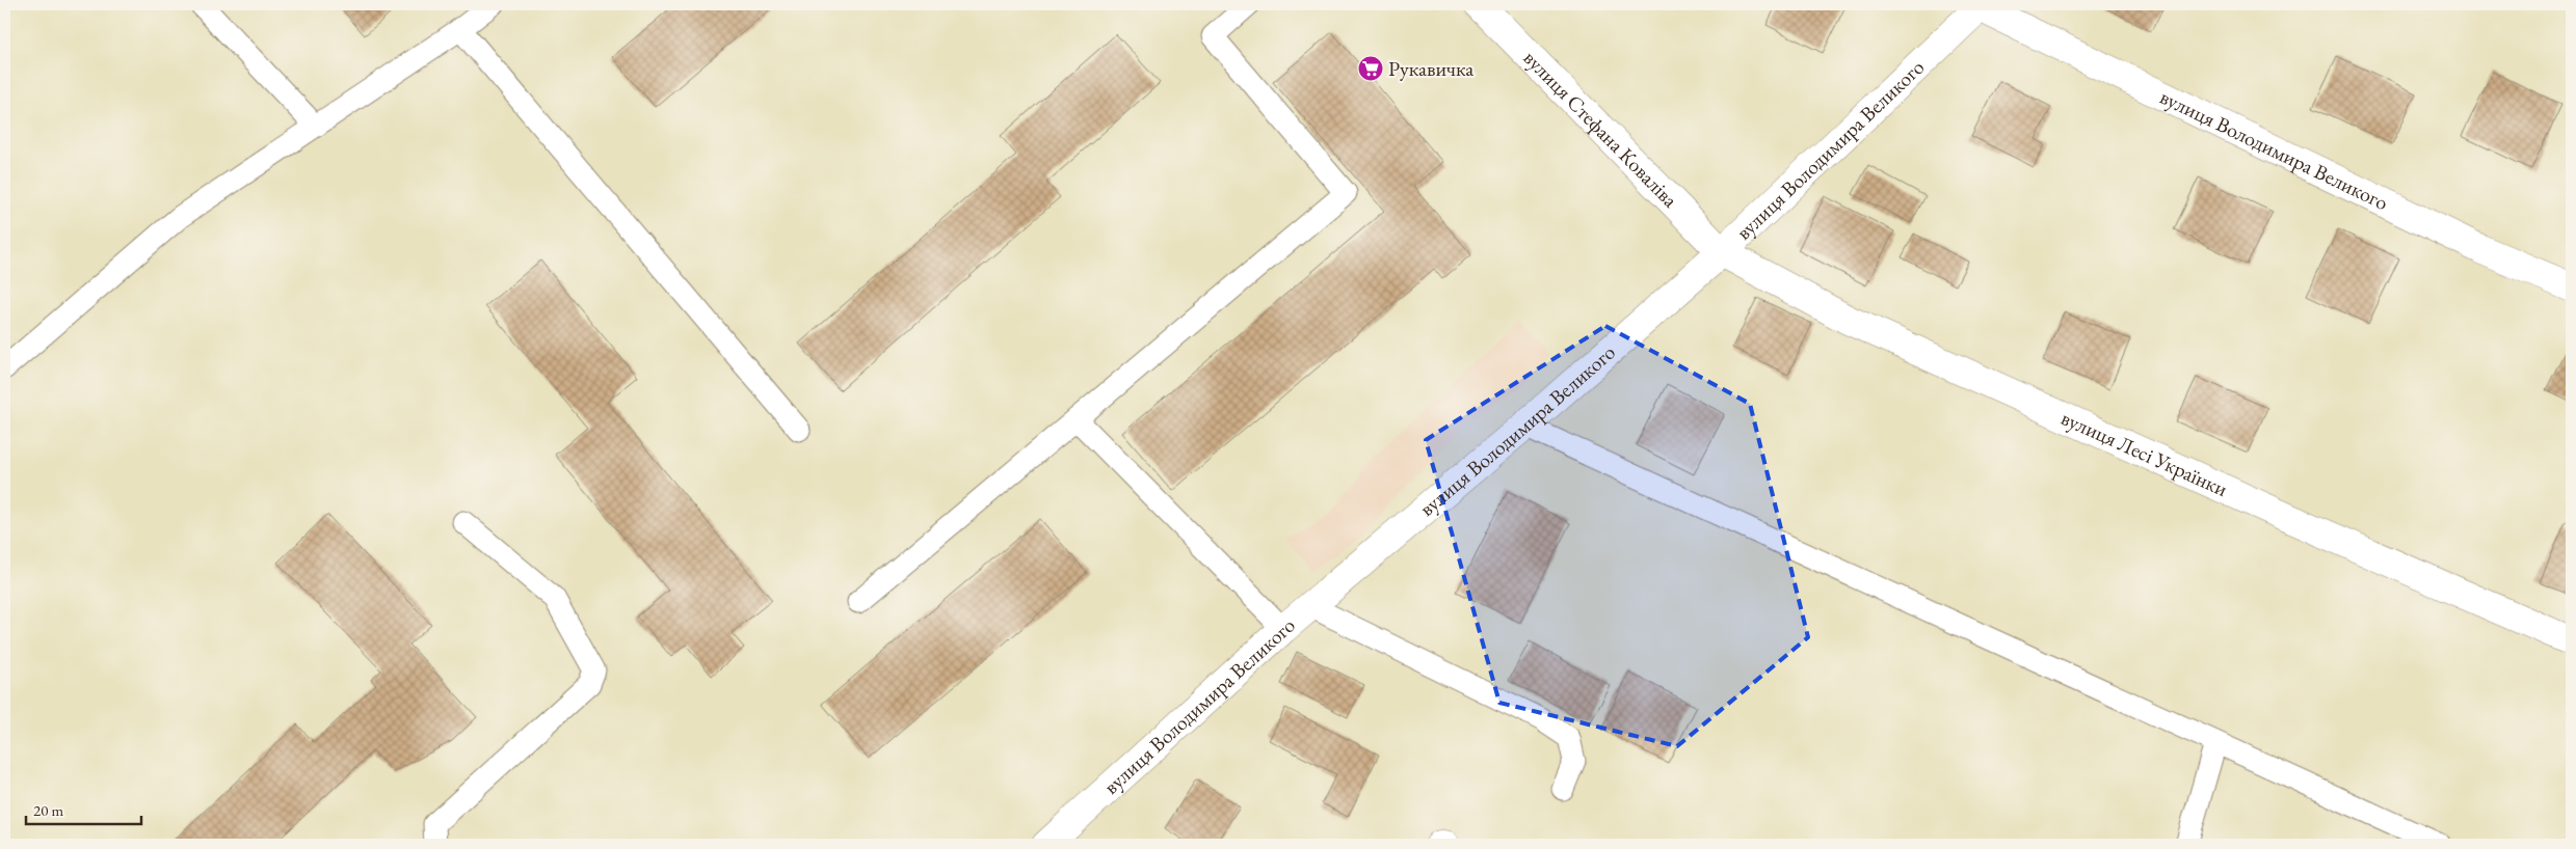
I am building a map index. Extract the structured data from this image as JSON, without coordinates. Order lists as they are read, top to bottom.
{
  "streets": {
    "street": ["вулиця Стефана Коваліва", "вулиця Володимира Великого", "вулиця Лесі Українки"]
  },
  "crossings": [
    ["вулиця Стефана Коваліва", "вулиця Володимира Великого"],
    ["вулиця Стефана Коваліва", "вулиця Лесі Українки"],
    ["вулиця Володимира Великого", "вулиця Лесі Українки"]
  ],
  "places": {
    "supermarket": ["Рукавичка"]
  },
  "scale_bar": "20 m"
}
